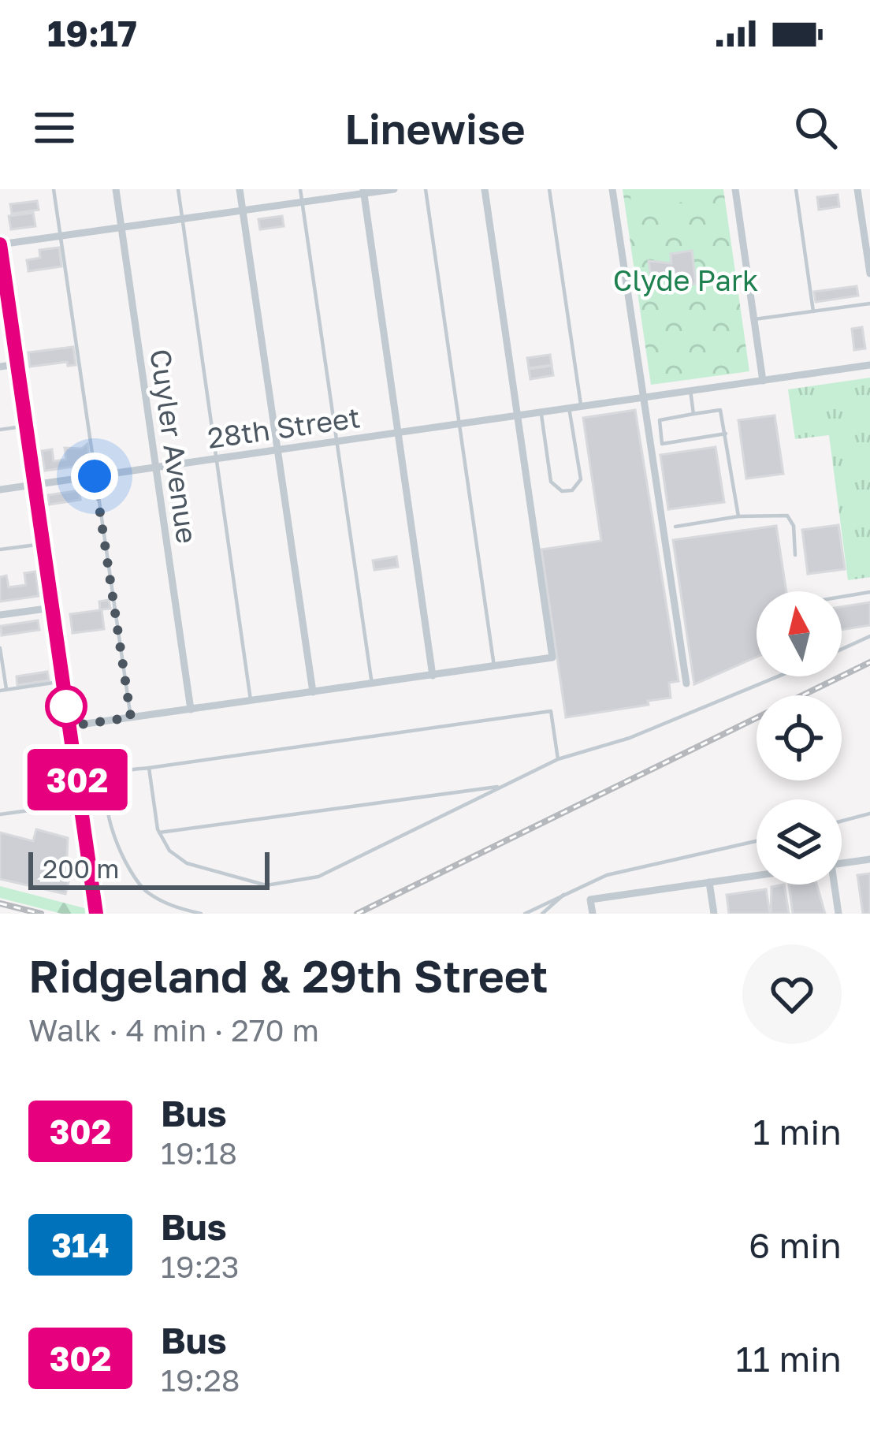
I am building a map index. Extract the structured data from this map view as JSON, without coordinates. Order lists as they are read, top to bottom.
{
  "streets": {
    "street": ["28th Street", "Cuyler Avenue"]
  },
  "crossings": [
    ["28th Street", "Cuyler Avenue"]
  ],
  "parks": ["Clyde Park"],
  "lines": ["bus line 302"],
  "scale_bar": "200 m",
  "north": "top",
  "page": {
    "status": "19:17",
    "header": "Linewise",
    "on_map": "302",
    "scale": "200 m",
    "heading": ["Ridgeland & 29th Street", "Walk · 4 min · 270 m"],
    "list": [
      {
        "mark": "302",
        "name": "Bus",
        "note": "19:18",
        "value": "1 min"
      },
      {
        "mark": "314",
        "name": "Bus",
        "note": "19:23",
        "value": "6 min"
      },
      {
        "mark": "302",
        "name": "Bus",
        "note": "19:28",
        "value": "11 min"
      }
    ]
  }
}
